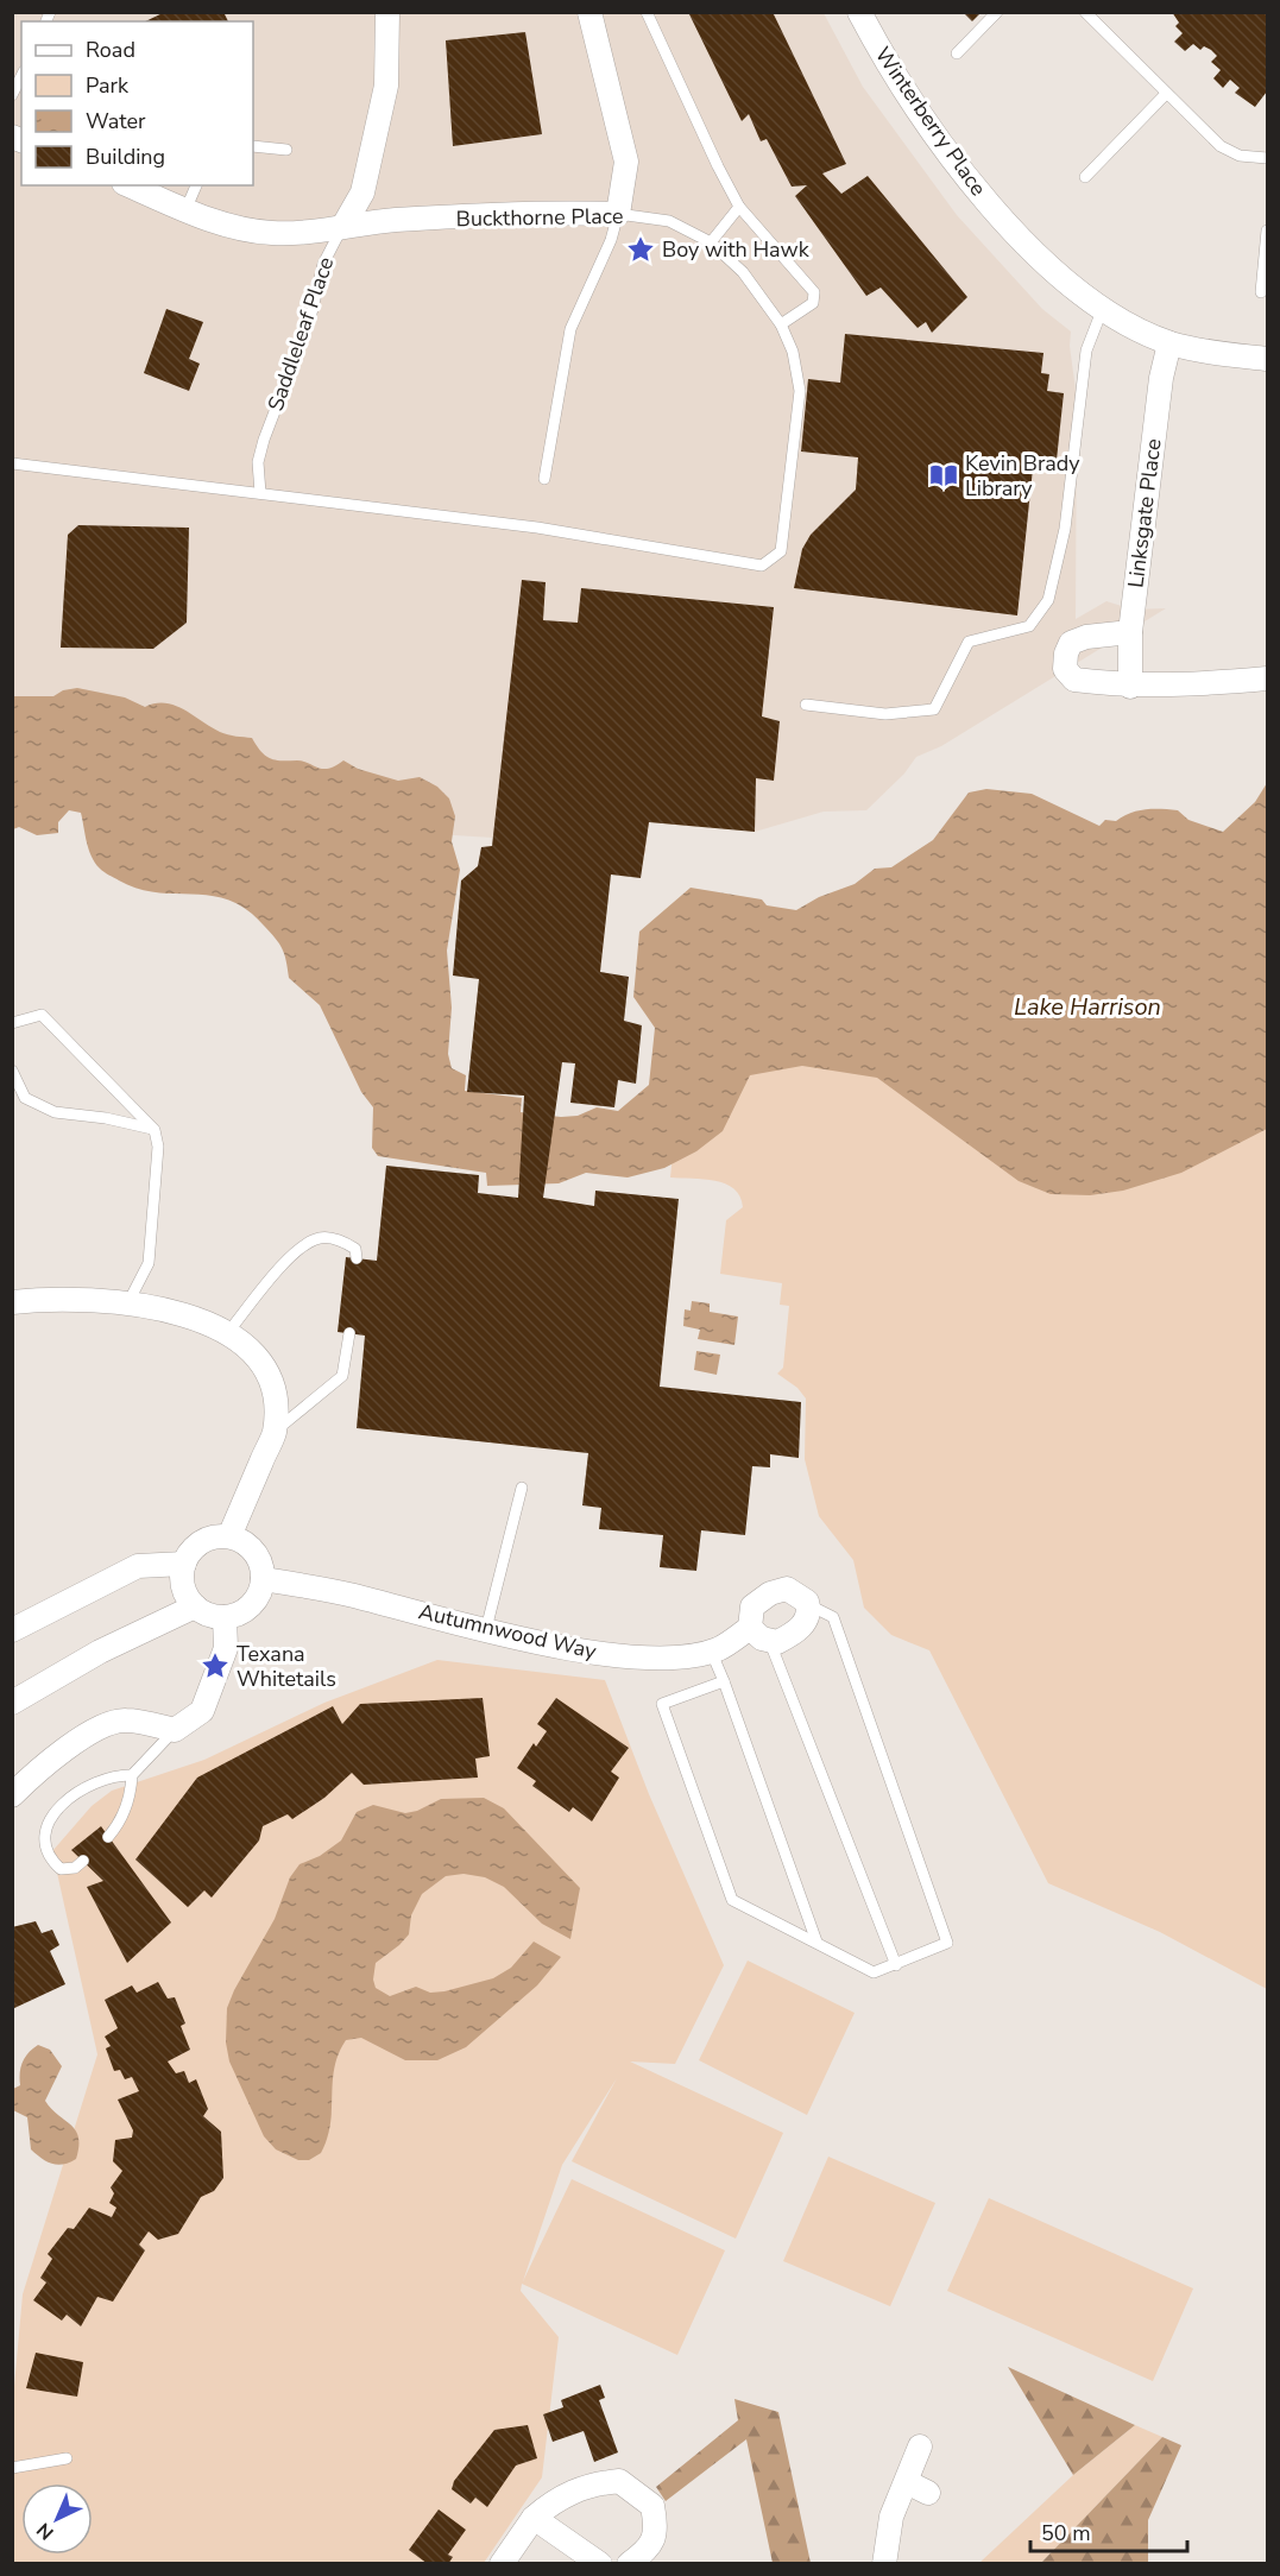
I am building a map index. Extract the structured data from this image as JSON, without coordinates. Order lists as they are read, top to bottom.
{
  "streets": {
    "street": [
      "Winterberry Place",
      "Buckthorne Place",
      "Saddleleaf Place",
      "Linksgate Place",
      "Autumnwood Way"
    ]
  },
  "crossings": [
    ["Winterberry Place", "Linksgate Place"],
    ["Buckthorne Place", "Saddleleaf Place"]
  ],
  "water": ["Lake Harrison"],
  "places": {
    "place": ["Boy with Hawk", "Texana Whitetails"],
    "library": ["Kevin Brady Library"]
  },
  "legend": [
    "Road",
    "Park",
    "Water",
    "Building"
  ],
  "scale_bar": "50 m",
  "north": "bottom left"
}
